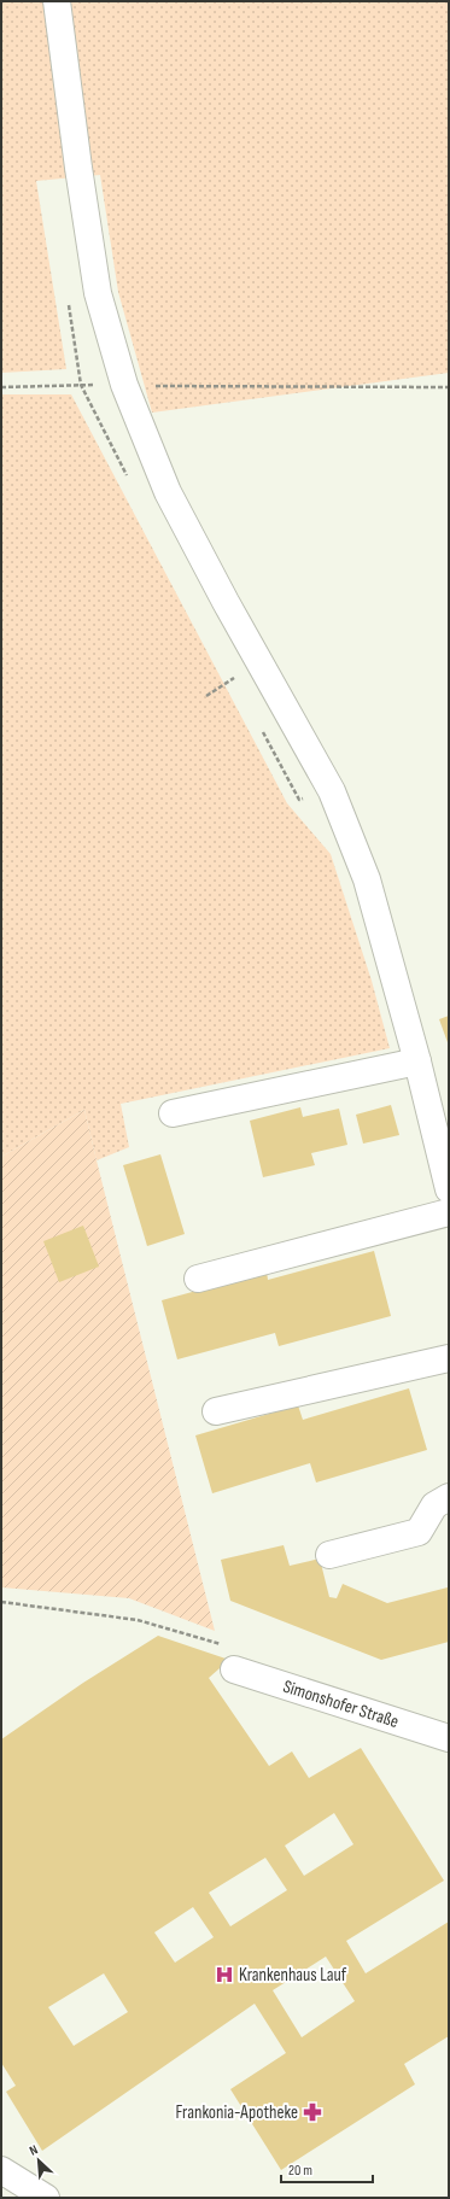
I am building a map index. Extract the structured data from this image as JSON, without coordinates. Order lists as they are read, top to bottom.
{
  "streets": {
    "street": ["Simonshofer Straße"]
  },
  "places": {
    "hospital": ["Krankenhaus Lauf"],
    "pharmacy": ["Frankonia-Apotheke"]
  },
  "scale_bar": "20 m",
  "north": "top left"
}
